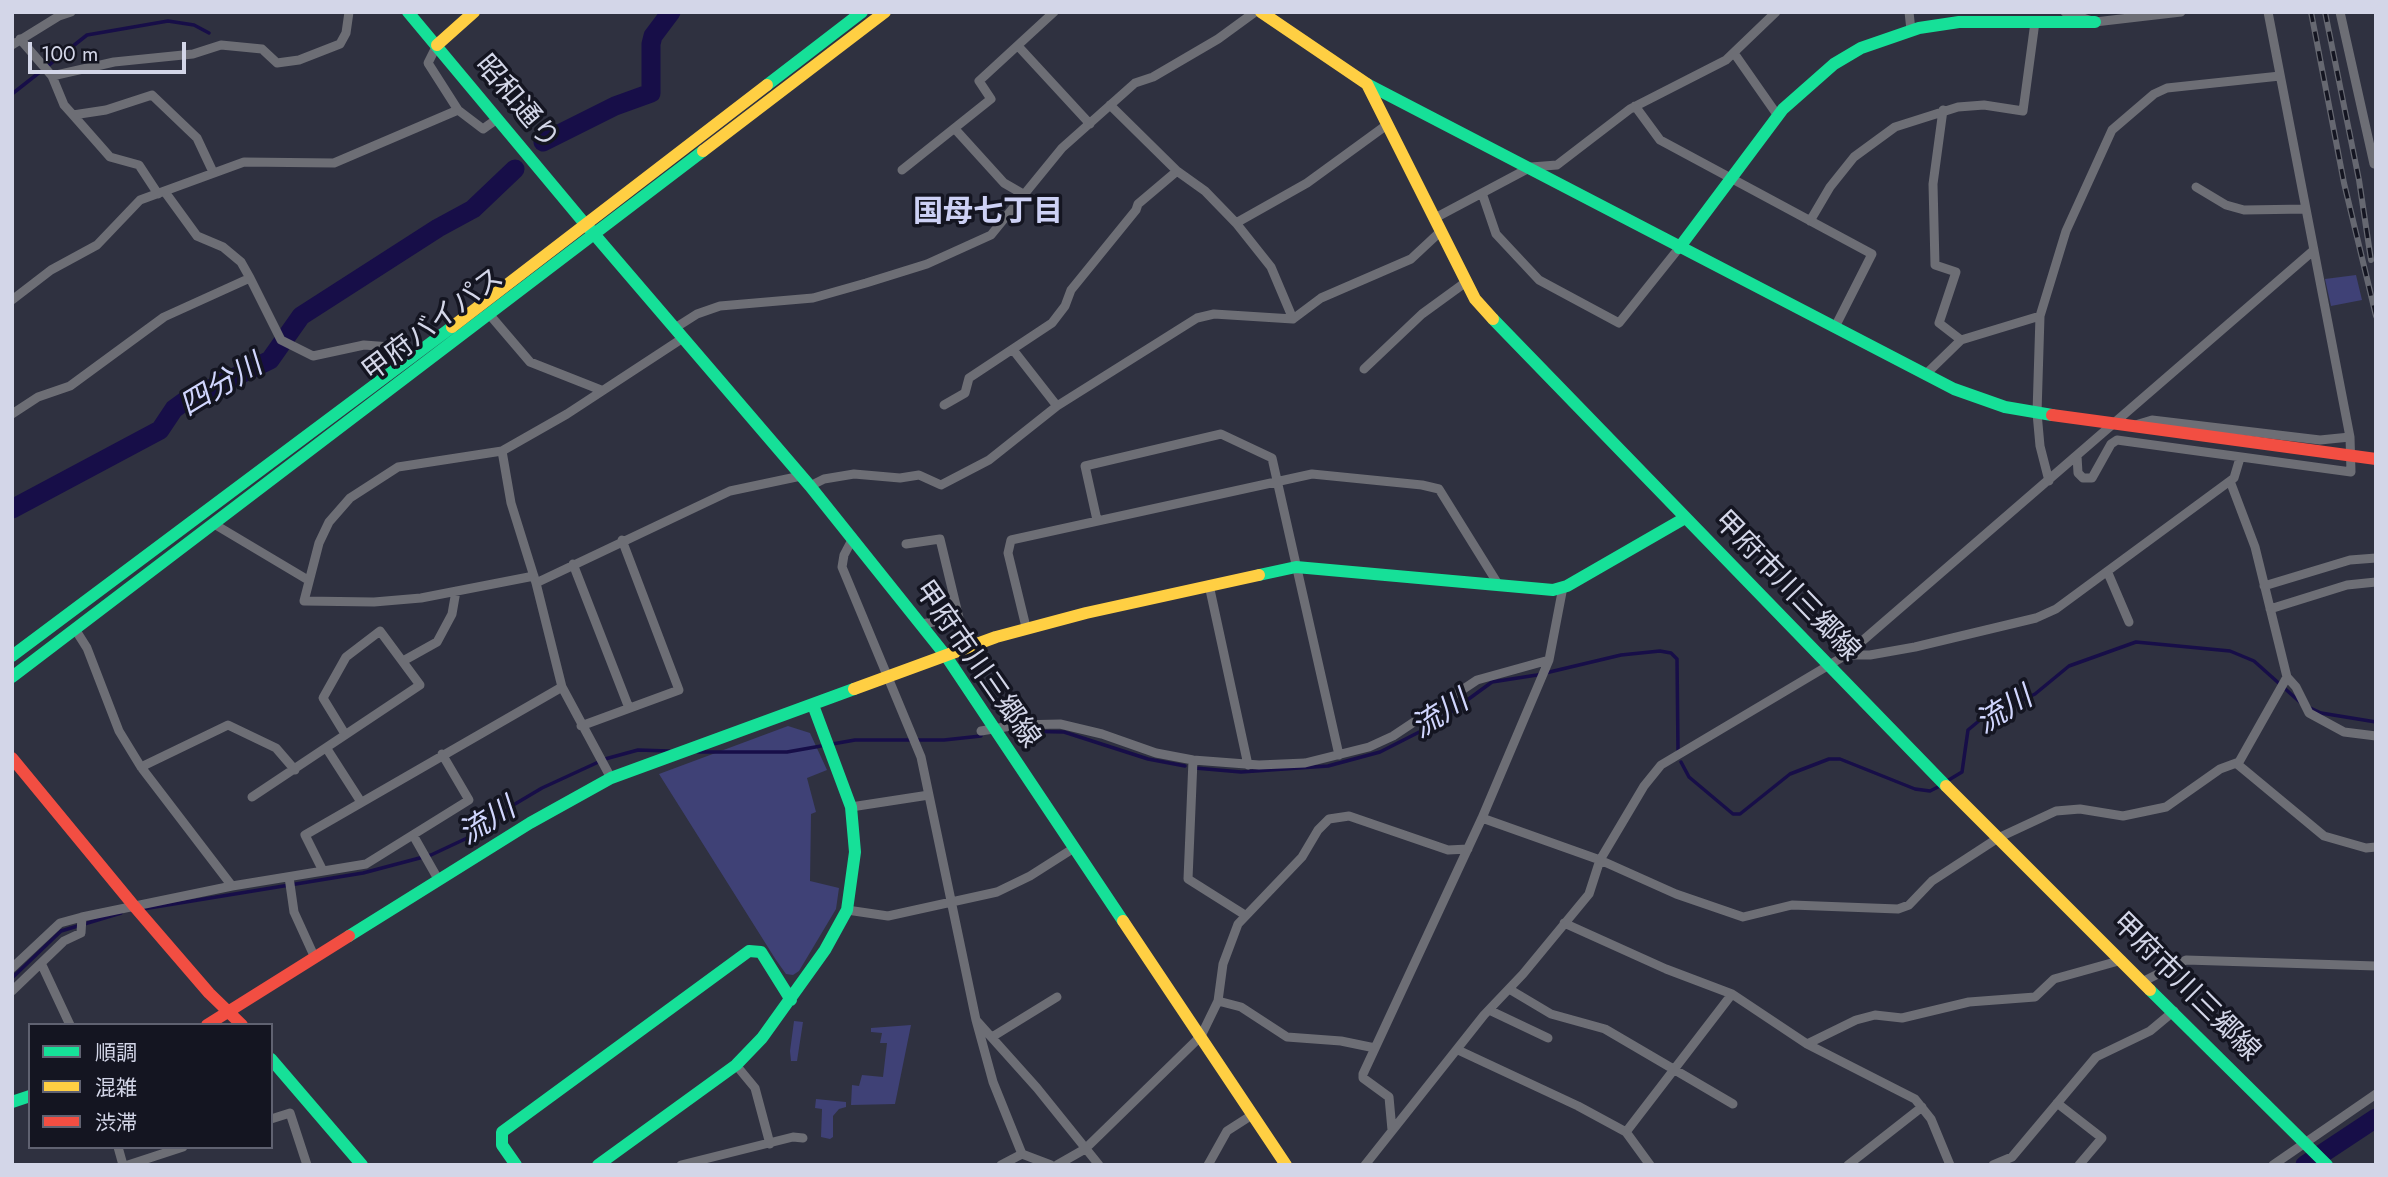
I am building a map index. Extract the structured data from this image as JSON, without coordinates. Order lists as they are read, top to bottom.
{
  "streets": {
    "main road": ["昭和通り", "甲府バイパス", "甲府市川三郷線"]
  },
  "crossings": [
    ["昭和通り", "甲府バイパス"],
    ["昭和通り", "甲府市川三郷線"],
    ["甲府バイパス", "甲府市川三郷線"]
  ],
  "districts": ["国母七丁目"],
  "water": ["四分川", "流川"],
  "legend": ["順調", "混雑", "渋滞"],
  "scale_bar": "100 m"
}
